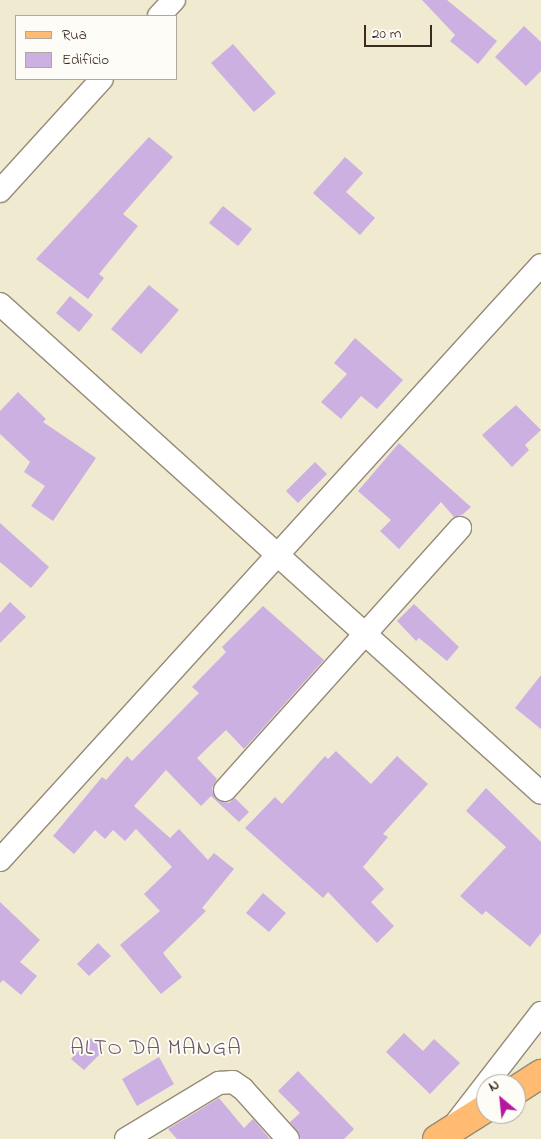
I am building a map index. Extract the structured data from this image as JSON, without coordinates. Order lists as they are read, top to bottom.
{
  "districts": ["ALTO DA MANGA"],
  "legend": ["Rua", "Edifício"],
  "scale_bar": "20 m",
  "north": "top left"
}
